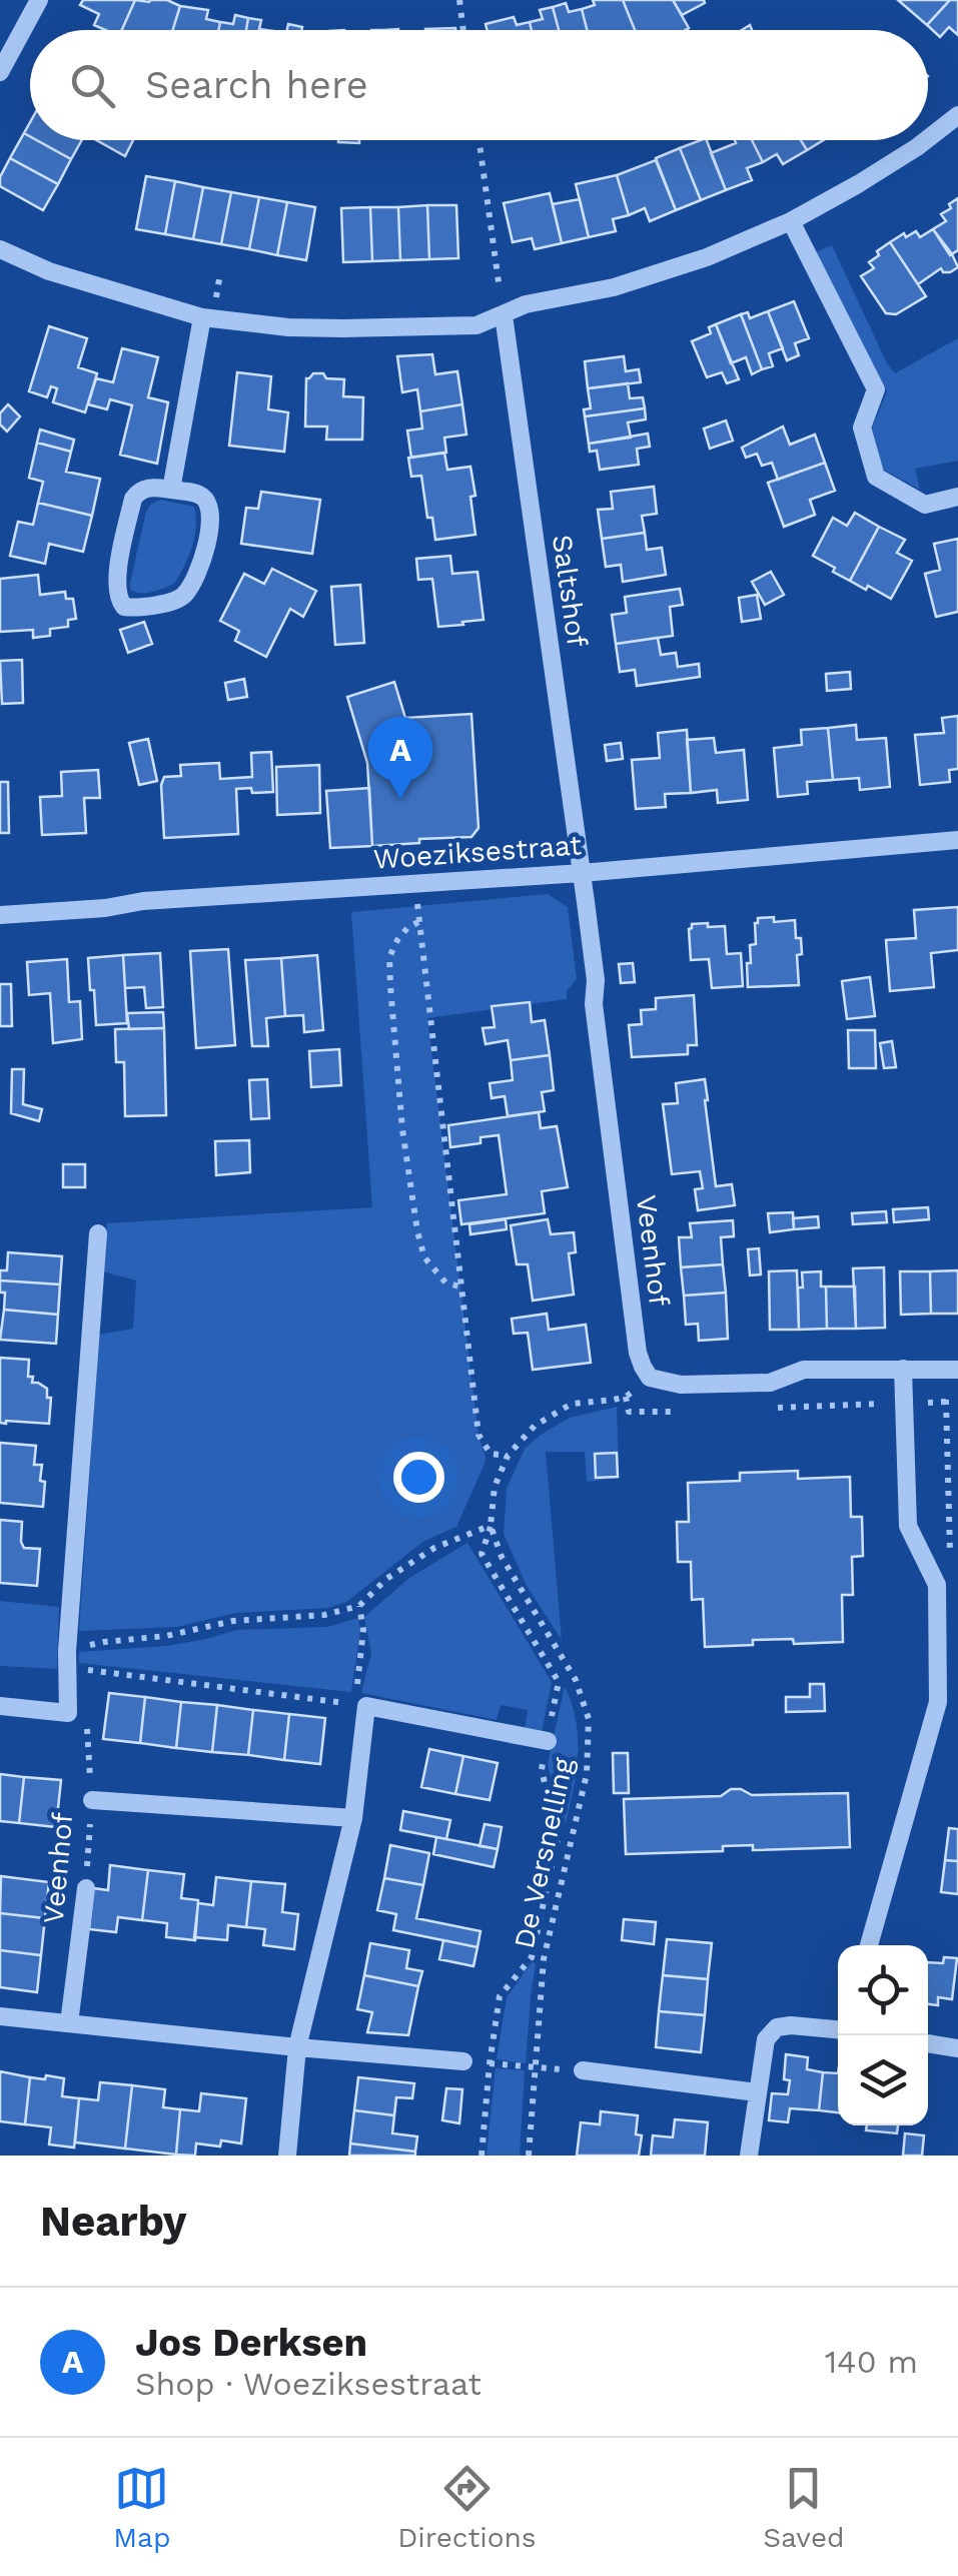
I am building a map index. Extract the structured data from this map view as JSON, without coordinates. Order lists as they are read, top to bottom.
{
  "streets": {
    "street": ["Saltshof", "Woeziksestraat", "Veenhof"],
    "path": ["De Versnelling"]
  },
  "crossings": [
    ["Saltshof", "Woeziksestraat"],
    ["Saltshof", "Veenhof"],
    ["Woeziksestraat", "Veenhof"]
  ],
  "page": {
    "search": "Search here",
    "pins": "A",
    "heading": "Nearby",
    "list": [
      {
        "mark": "A",
        "name": "Jos Derksen",
        "note": "Shop · Woeziksestraat",
        "value": "140 m"
      }
    ],
    "nav": ["Map", "Directions", "Saved"]
  }
}
